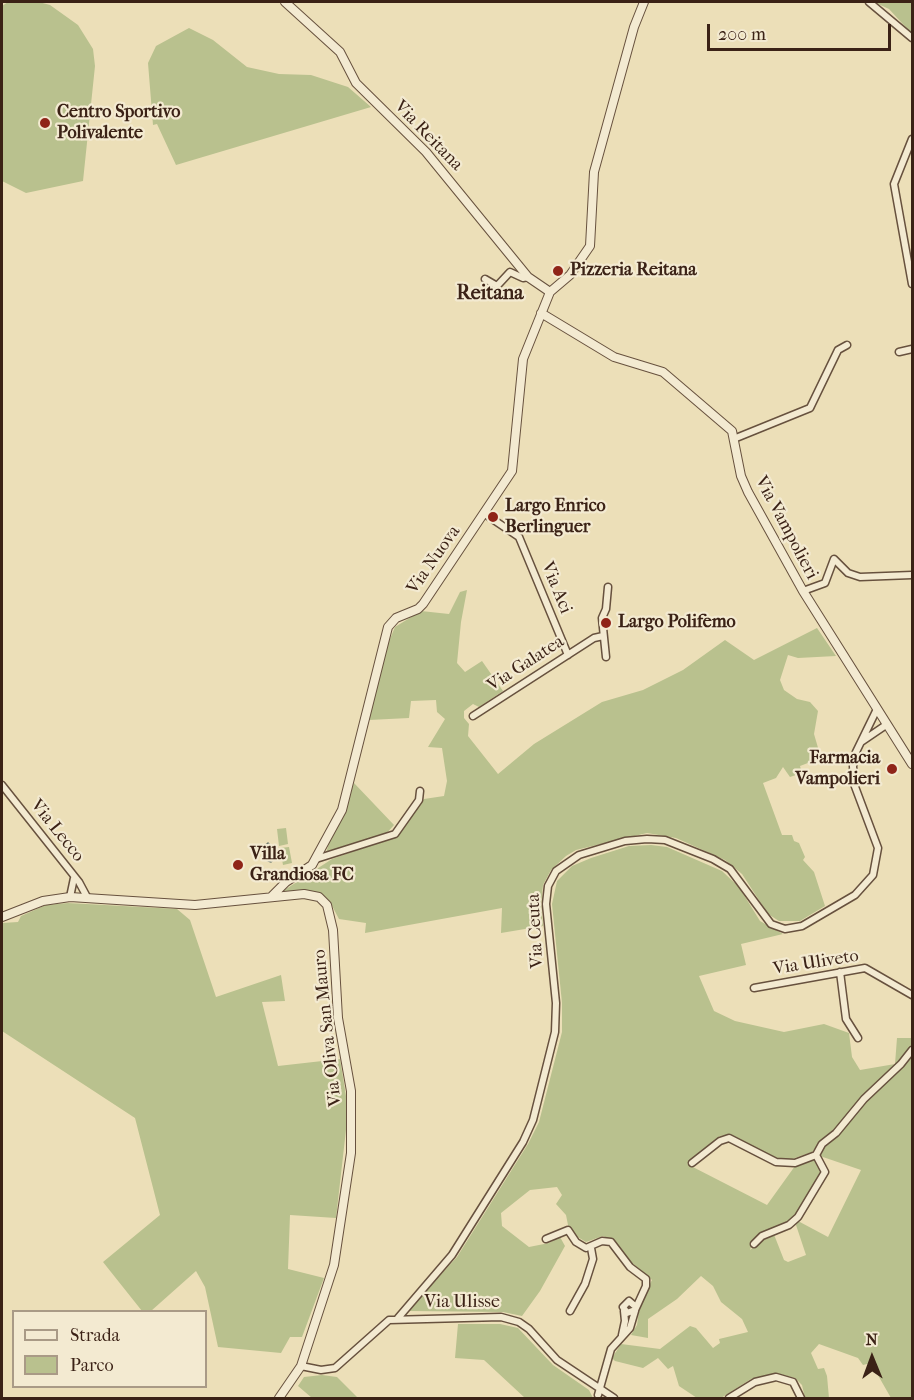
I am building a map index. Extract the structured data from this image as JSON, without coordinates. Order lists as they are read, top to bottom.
{
  "streets": {
    "street": [
      "Via Reitana",
      "Via Vampolieri",
      "Via Nuova",
      "Via Aci",
      "Via Galatea",
      "Via Lecco",
      "Via Ceuta",
      "Via Uliveto",
      "Via Oliva San Mauro",
      "Via Ulisse"
    ]
  },
  "crossings": [
    ["Via Reitana", "Via Nuova"],
    ["Via Vampolieri", "Via Ceuta"],
    ["Via Nuova", "Via Aci"],
    ["Via Nuova", "Via Oliva San Mauro"],
    ["Via Aci", "Via Galatea"],
    ["Via Lecco", "Via Oliva San Mauro"],
    ["Via Ceuta", "Via Ulisse"],
    ["Via Oliva San Mauro", "Via Ulisse"]
  ],
  "districts": ["Reitana"],
  "places": [
    "Centro Sportivo Polivalente",
    "Pizzeria Reitana",
    "Largo Enrico Berlinguer",
    "Largo Polifemo",
    "Farmacia Vampolieri",
    "Villa Grandiosa FC"
  ],
  "legend": ["Strada", "Parco"],
  "scale_bar": "200 m",
  "north": "top"
}
